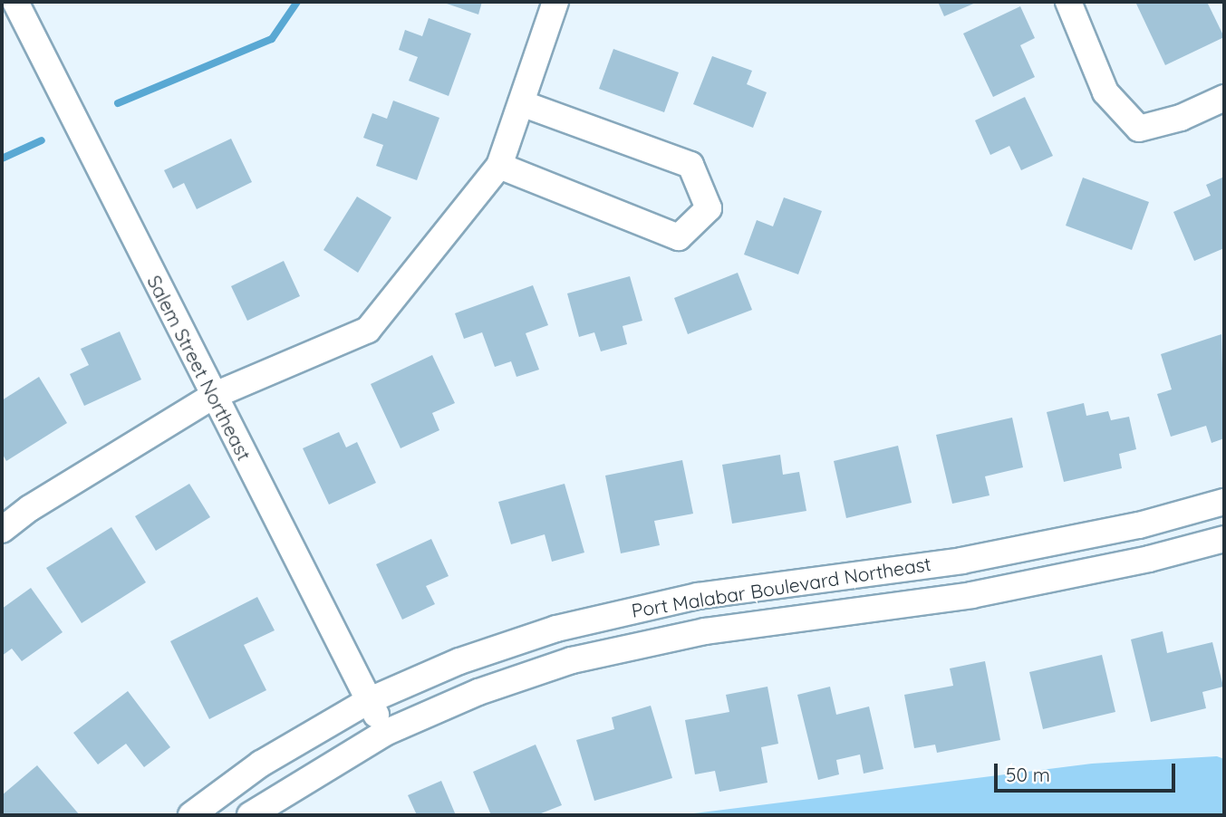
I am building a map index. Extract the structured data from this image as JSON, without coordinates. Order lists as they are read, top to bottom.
{
  "streets": {
    "street": ["Salem Street Northeast", "Port Malabar Boulevard Northeast"]
  },
  "crossings": [
    ["Salem Street Northeast", "Port Malabar Boulevard Northeast"]
  ],
  "scale_bar": "50 m"
}
